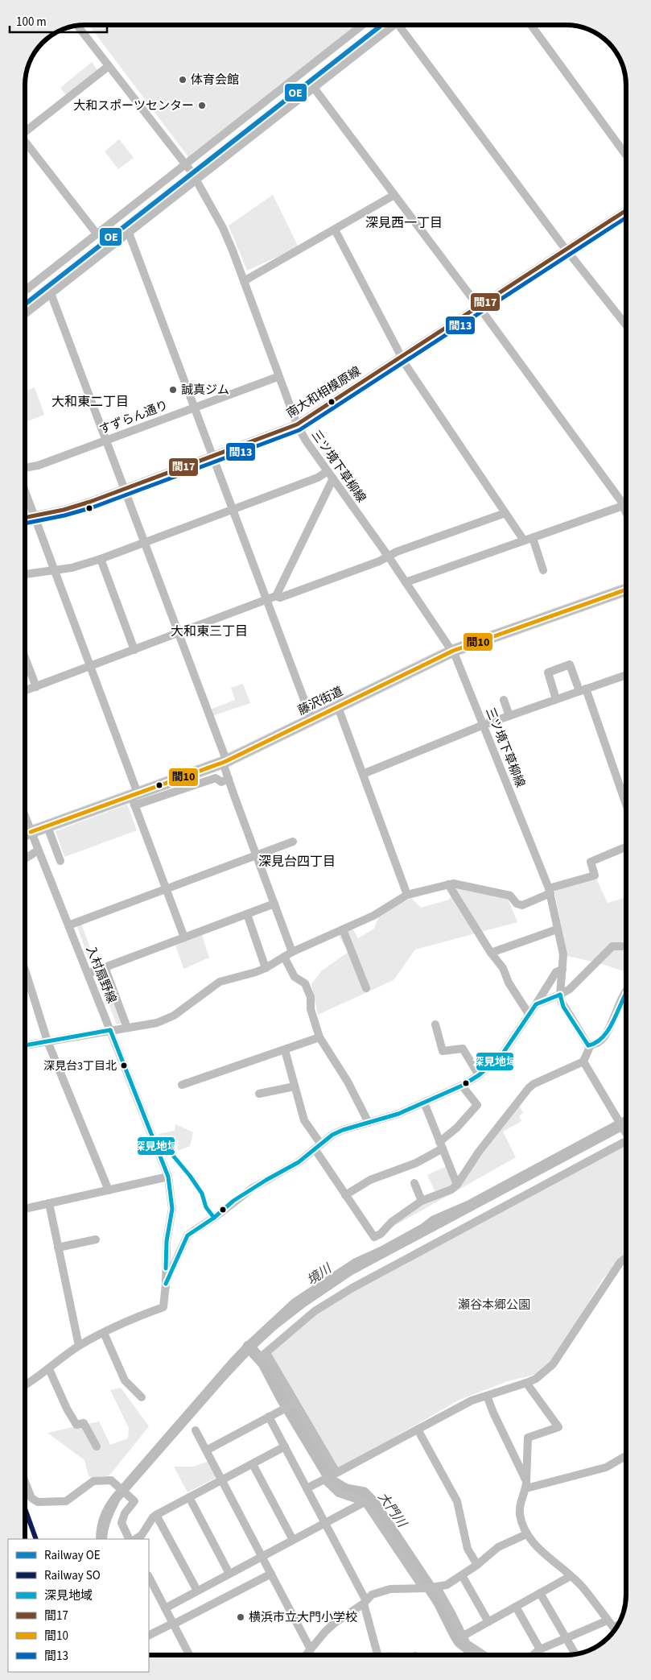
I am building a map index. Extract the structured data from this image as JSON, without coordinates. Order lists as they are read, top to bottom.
{
  "streets": {
    "highway": ["藤沢街道"],
    "street": [
      "南大和相模原線",
      "すずらん通り",
      "三ツ境下草柳線",
      "入村扇野線"
    ]
  },
  "crossings": [
    ["南大和相模原線", "三ツ境下草柳線"],
    ["すずらん通り", "三ツ境下草柳線"],
    ["三ツ境下草柳線", "藤沢街道"],
    ["藤沢街道", "入村扇野線"]
  ],
  "districts": [
    "深見西一丁目",
    "大和東二丁目",
    "大和東三丁目",
    "深見台四丁目"
  ],
  "water": ["境川", "大門川"],
  "parks": ["瀬谷本郷公園"],
  "places": [
    "体育会館",
    "大和スポーツセンター",
    "誠真ジム",
    "深見台3丁目北",
    "横浜市立大門小学校"
  ],
  "lines": [
    "rail line OE",
    "transit line 間17",
    "transit line 間13",
    "transit line 間10",
    "transit line 深見地域",
    "rail line SO"
  ],
  "legend": [
    "Railway OE",
    "Railway SO",
    "深見地域",
    "間17",
    "間10",
    "間13"
  ],
  "scale_bar": "100 m"
}
